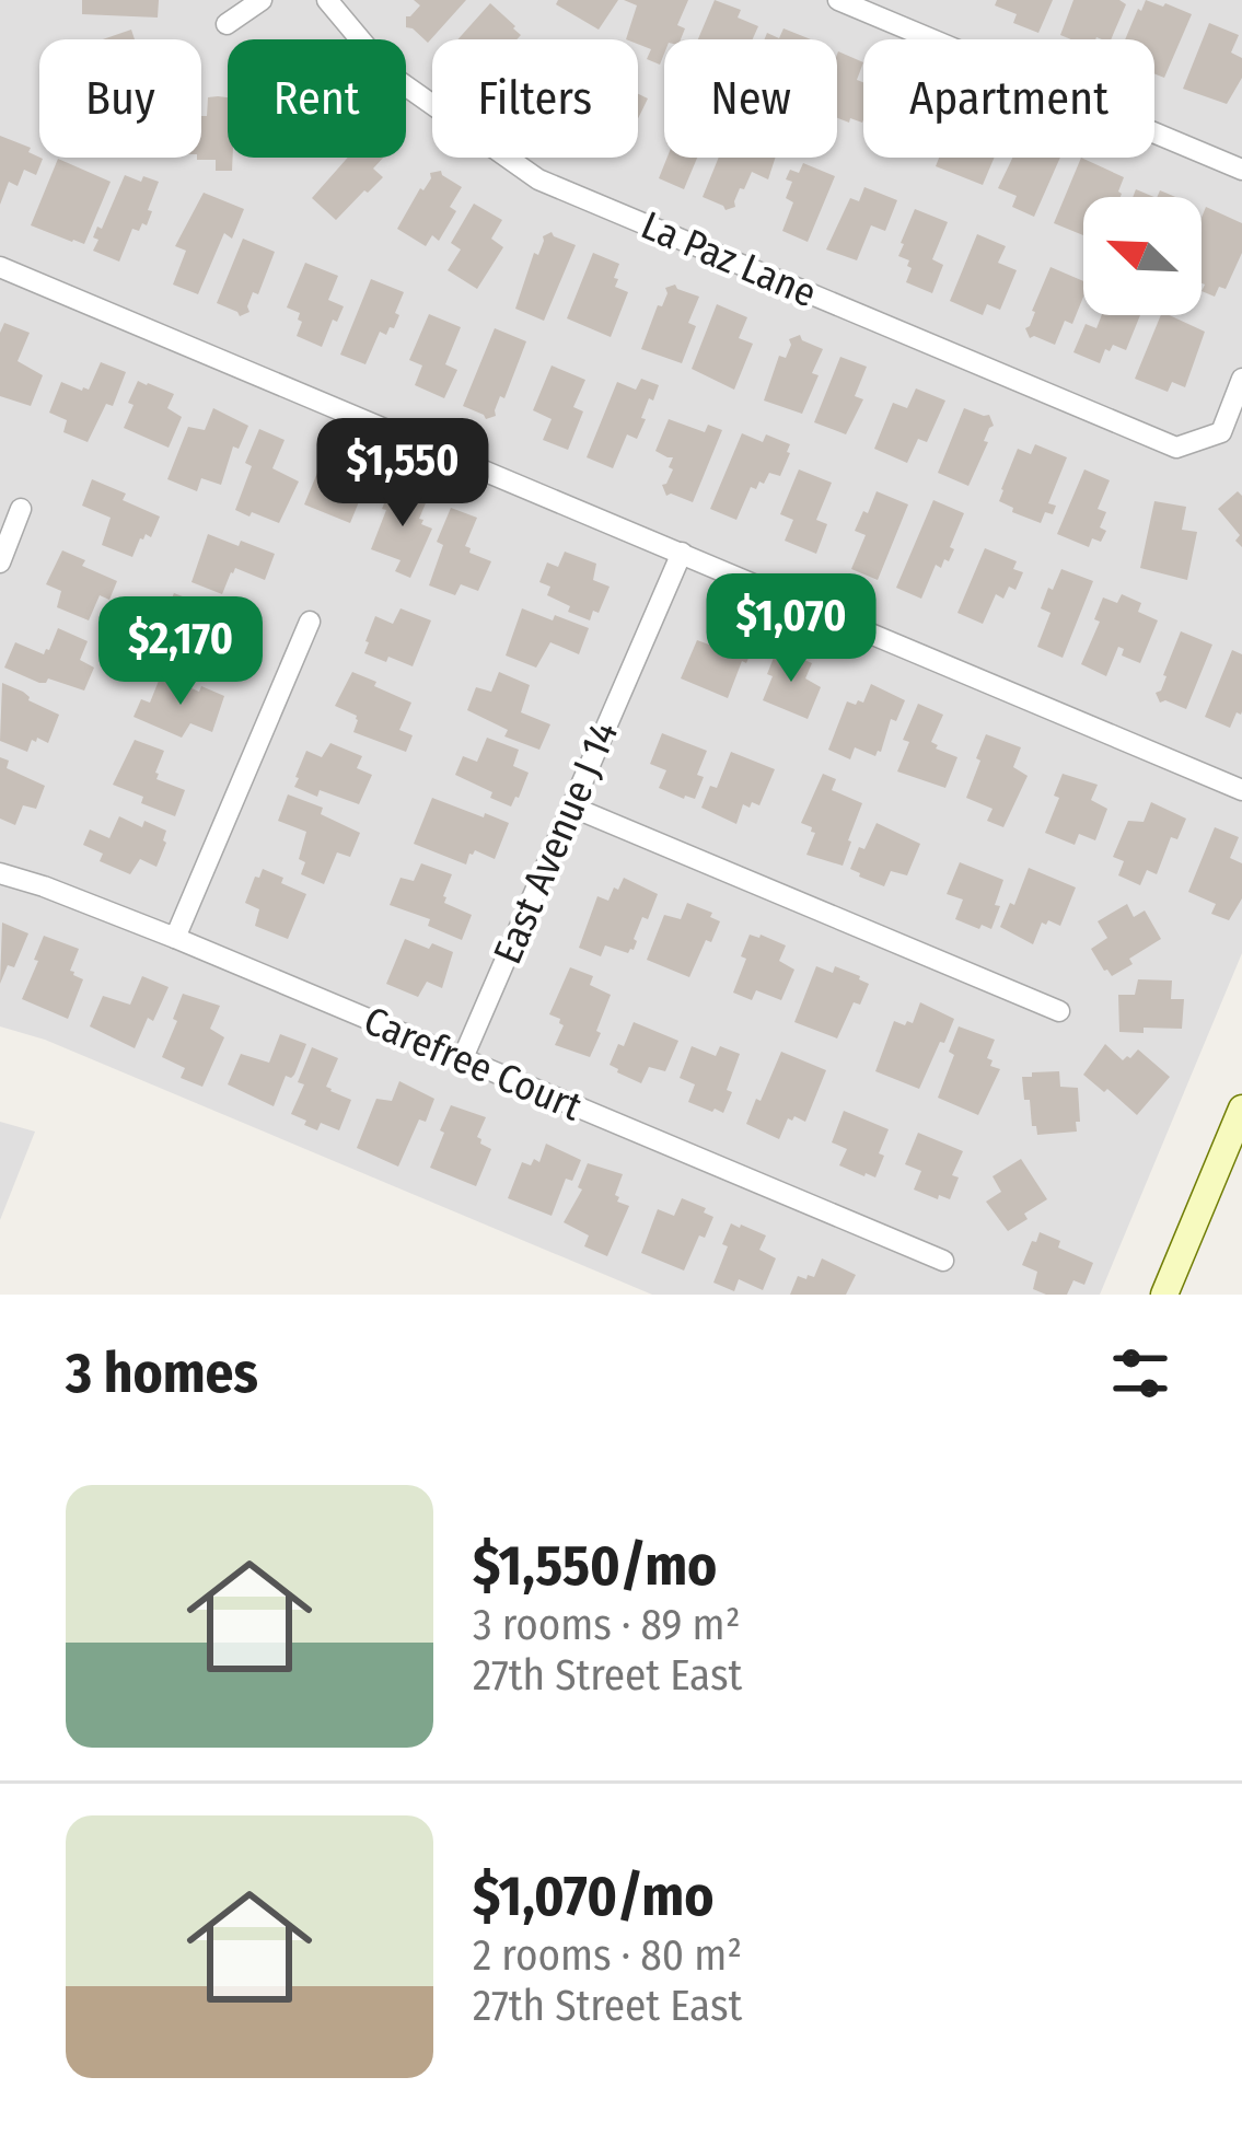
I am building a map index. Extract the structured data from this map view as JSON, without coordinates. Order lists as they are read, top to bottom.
{
  "streets": {
    "street": ["La Paz Lane", "East Avenue J 14", "Carefree Court"]
  },
  "crossings": [
    ["East Avenue J 14", "Carefree Court"]
  ],
  "north": "top left",
  "page": {
    "chip": [
      "Buy",
      "Rent",
      "Filters",
      "New",
      "Apartment"
    ],
    "price": ["$1,550", "$1,070", "$2,170"],
    "heading": "3 homes",
    "list": [
      {
        "name": "$1,550/mo",
        "note": "3 rooms · 89 m² · 27th Street East"
      },
      {
        "name": "$1,070/mo",
        "note": "2 rooms · 80 m² · 27th Street East"
      }
    ]
  }
}
